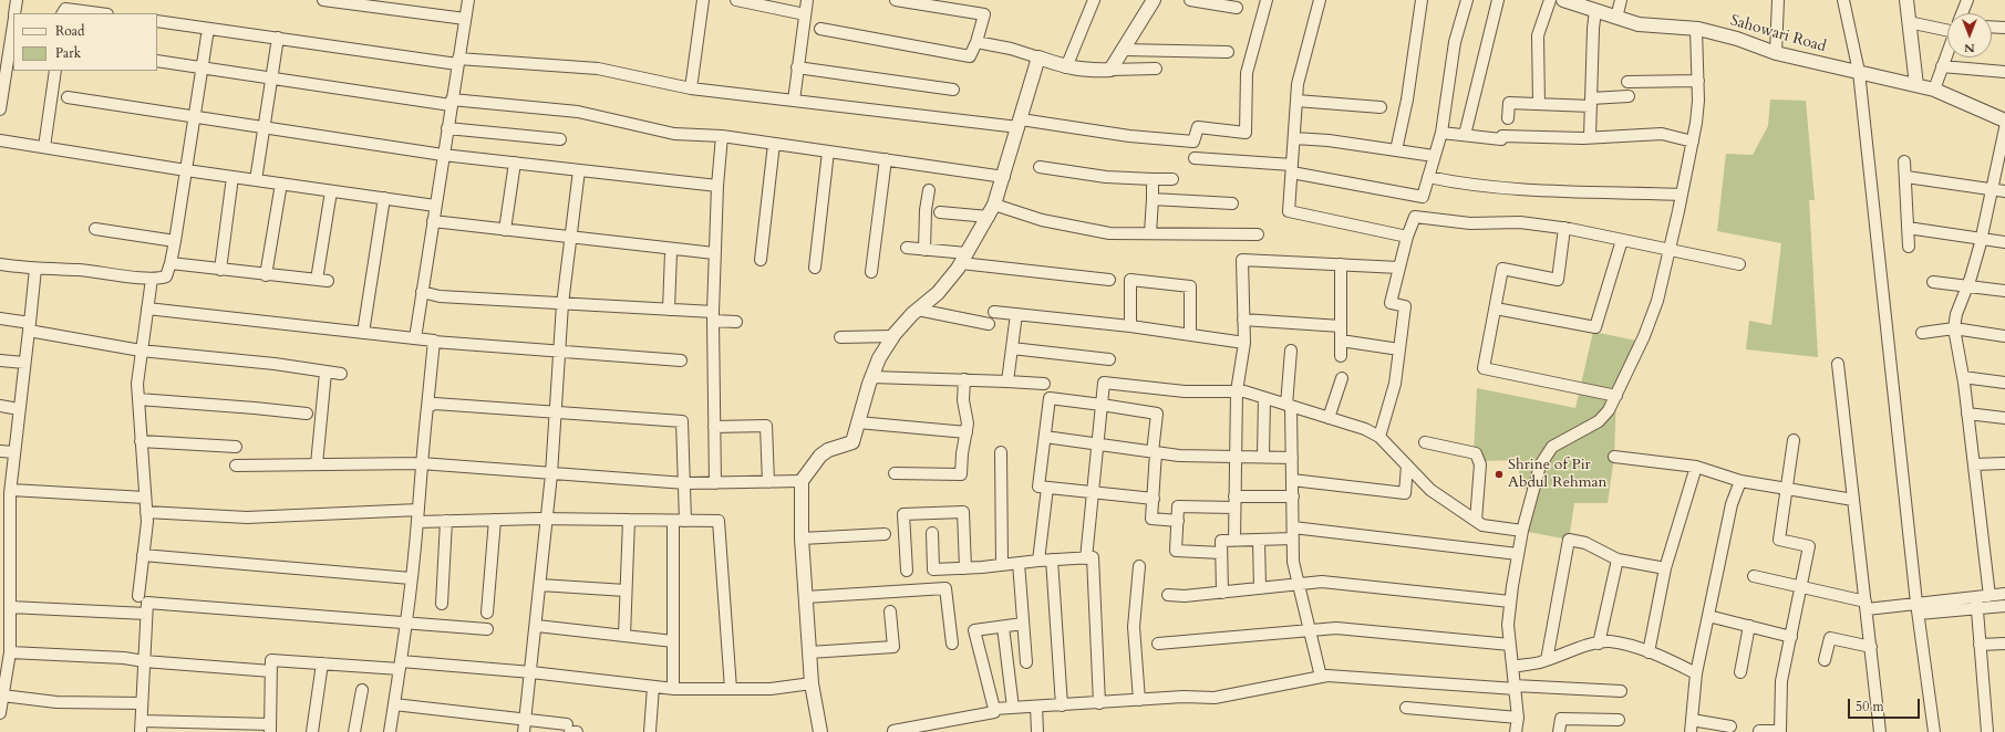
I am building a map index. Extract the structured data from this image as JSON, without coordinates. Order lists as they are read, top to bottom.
{
  "streets": {
    "street": ["Sahowari Road"]
  },
  "places": ["Shrine of Pir Abdul Rehman"],
  "legend": ["Road", "Park"],
  "scale_bar": "50 m",
  "north": "bottom"
}
